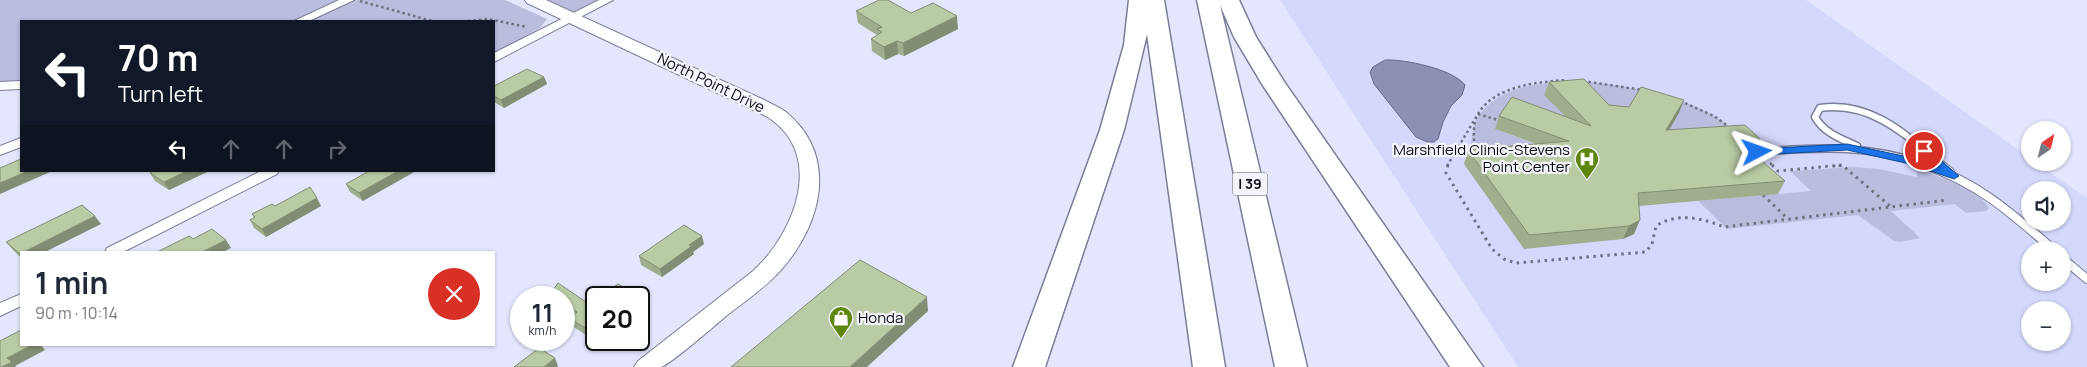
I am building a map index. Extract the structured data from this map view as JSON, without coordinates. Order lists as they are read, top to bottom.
{
  "streets": {
    "highway": ["I 39"],
    "street": ["North Point Drive"]
  },
  "places": {
    "hospital": ["Marshfield Clinic-Stevens Point Center"],
    "shop": ["Honda"]
  },
  "north": "top right",
  "page": {
    "turn": ["70 m", "Turn left"],
    "map_buttons": ["+", "−"],
    "heading": ["1 min", "90 m · 10:14"],
    "speed": "11 km/h",
    "limit": "20"
  }
}
